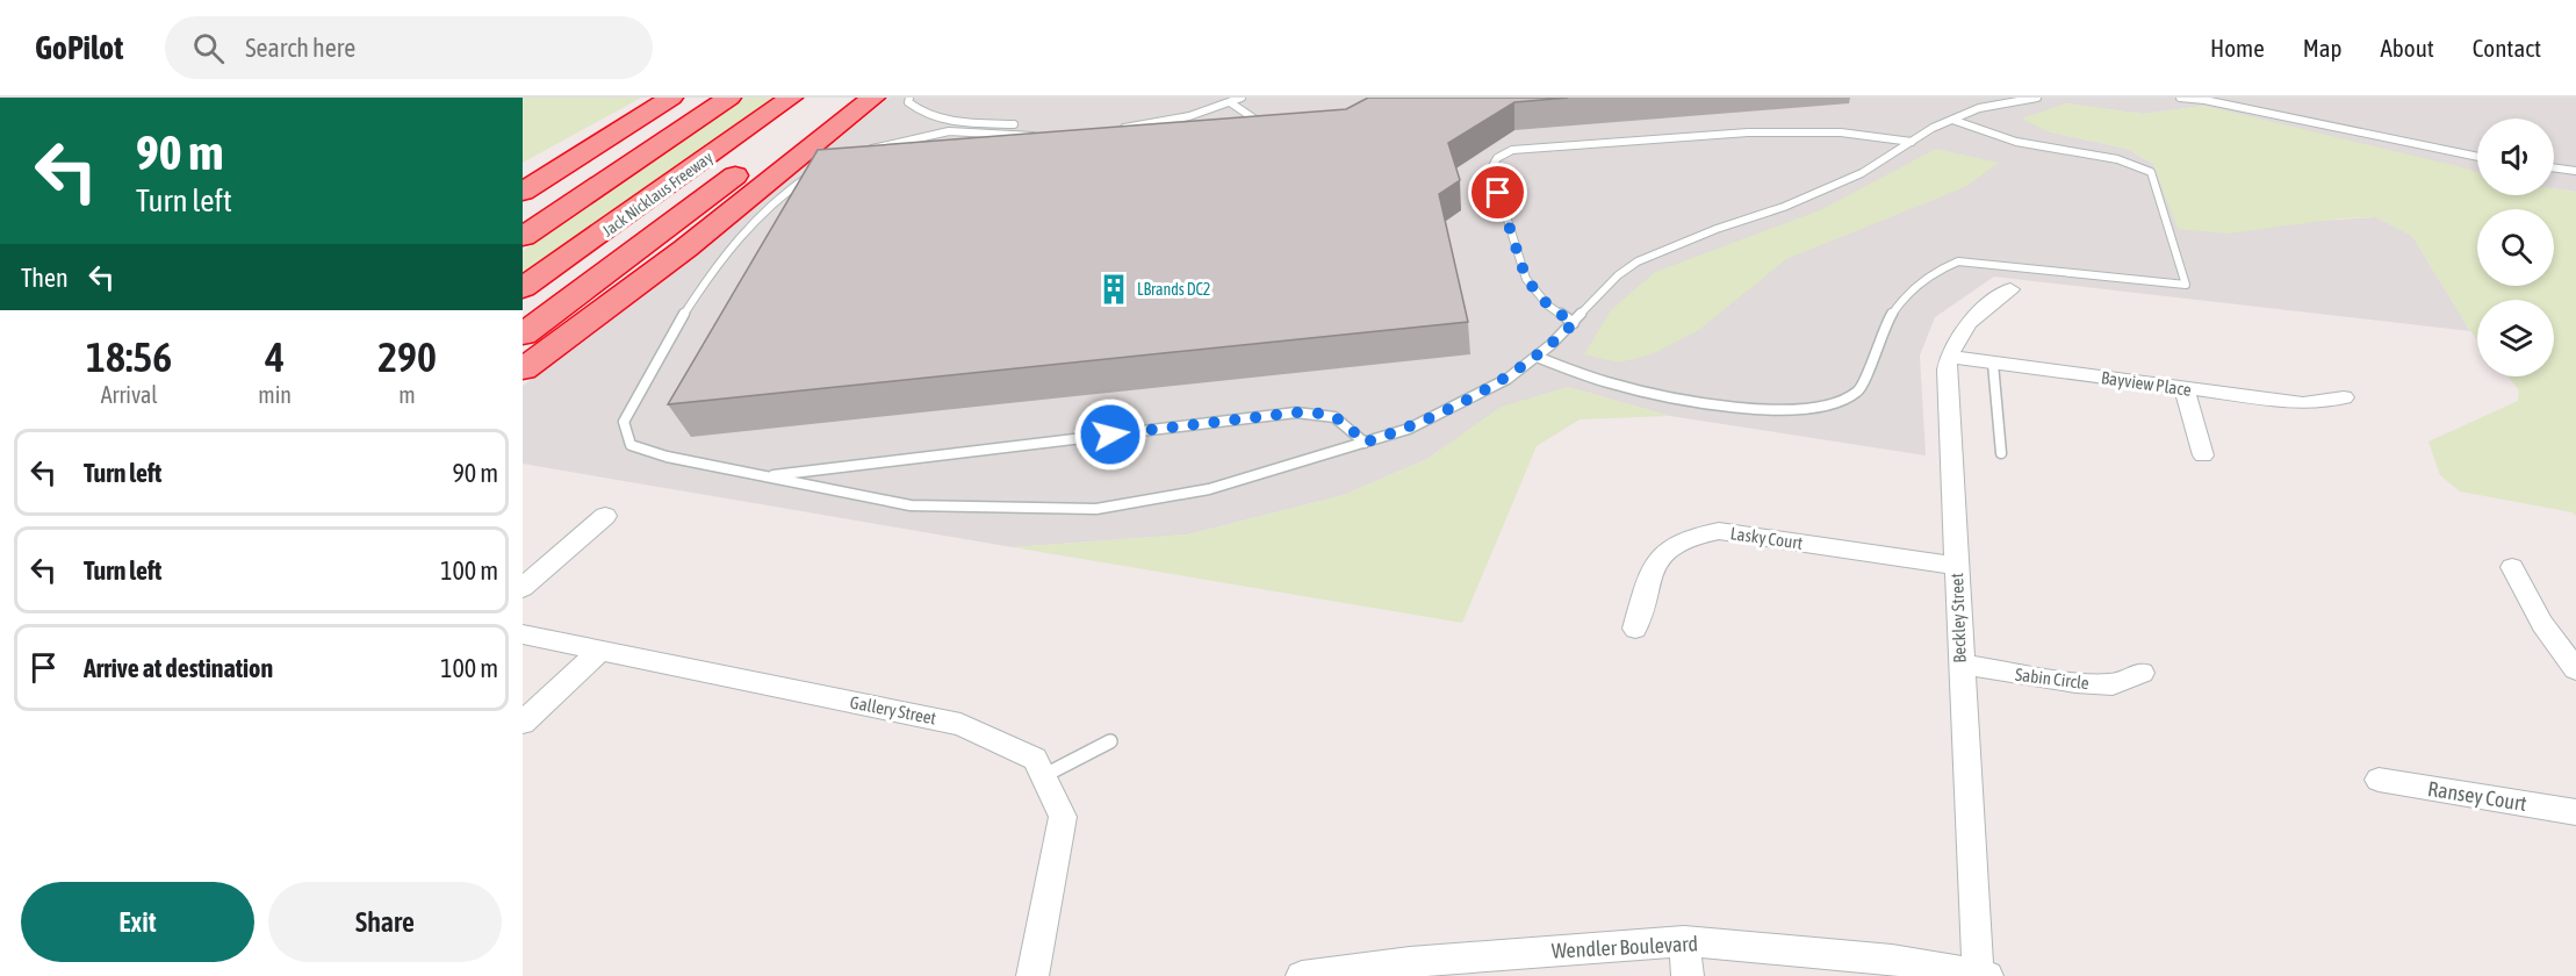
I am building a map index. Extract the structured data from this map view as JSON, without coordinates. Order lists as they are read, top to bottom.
{
  "streets": {
    "highway": ["Jack Nicklaus Freeway"],
    "street": [
      "Bayview Place",
      "Lasky Court",
      "Beckley Street",
      "Sabin Circle",
      "Gallery Street",
      "Ransey Court",
      "Wendler Boulevard"
    ]
  },
  "crossings": [
    ["Bayview Place", "Beckley Street"],
    ["Lasky Court", "Beckley Street"],
    ["Beckley Street", "Sabin Circle"],
    ["Beckley Street", "Wendler Boulevard"]
  ],
  "places": {
    "building": ["LBrands DC2"]
  },
  "page": {
    "header": "GoPilot",
    "search": "Search here",
    "nav": [
      "Home",
      "Map",
      "About",
      "Contact"
    ],
    "turn": ["90 m", "Turn left"],
    "then": "Then",
    "eta": [
      "18:56",
      "Arrival",
      "4",
      "min",
      "290",
      "m"
    ],
    "list": [
      {
        "name": "Turn left",
        "value": "90 m"
      },
      {
        "name": "Turn left",
        "value": "100 m"
      },
      {
        "name": "Arrive at destination",
        "value": "100 m"
      }
    ],
    "buttons": ["Exit", "Share"]
  }
}
